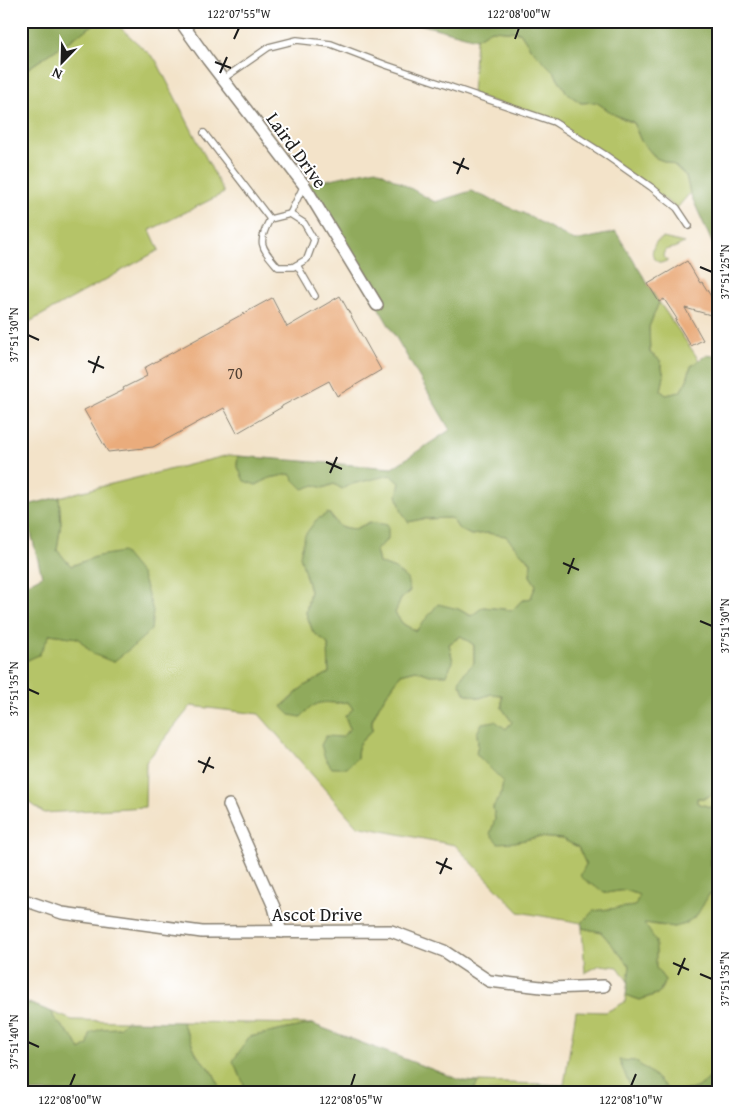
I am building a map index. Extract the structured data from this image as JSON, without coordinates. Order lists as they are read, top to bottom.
{
  "streets": {
    "street": ["Laird Drive", "Ascot Drive"]
  },
  "house_numbers": ["70"],
  "north": "bottom left",
  "coordinates": [
    "122°07'55\"W",
    "122°08'00\"W",
    "37°51'25\"N",
    "37°51'30\"N",
    "37°51'35\"N",
    "37°51'40\"N",
    "122°08'05\"W",
    "122°08'10\"W"
  ]
}
